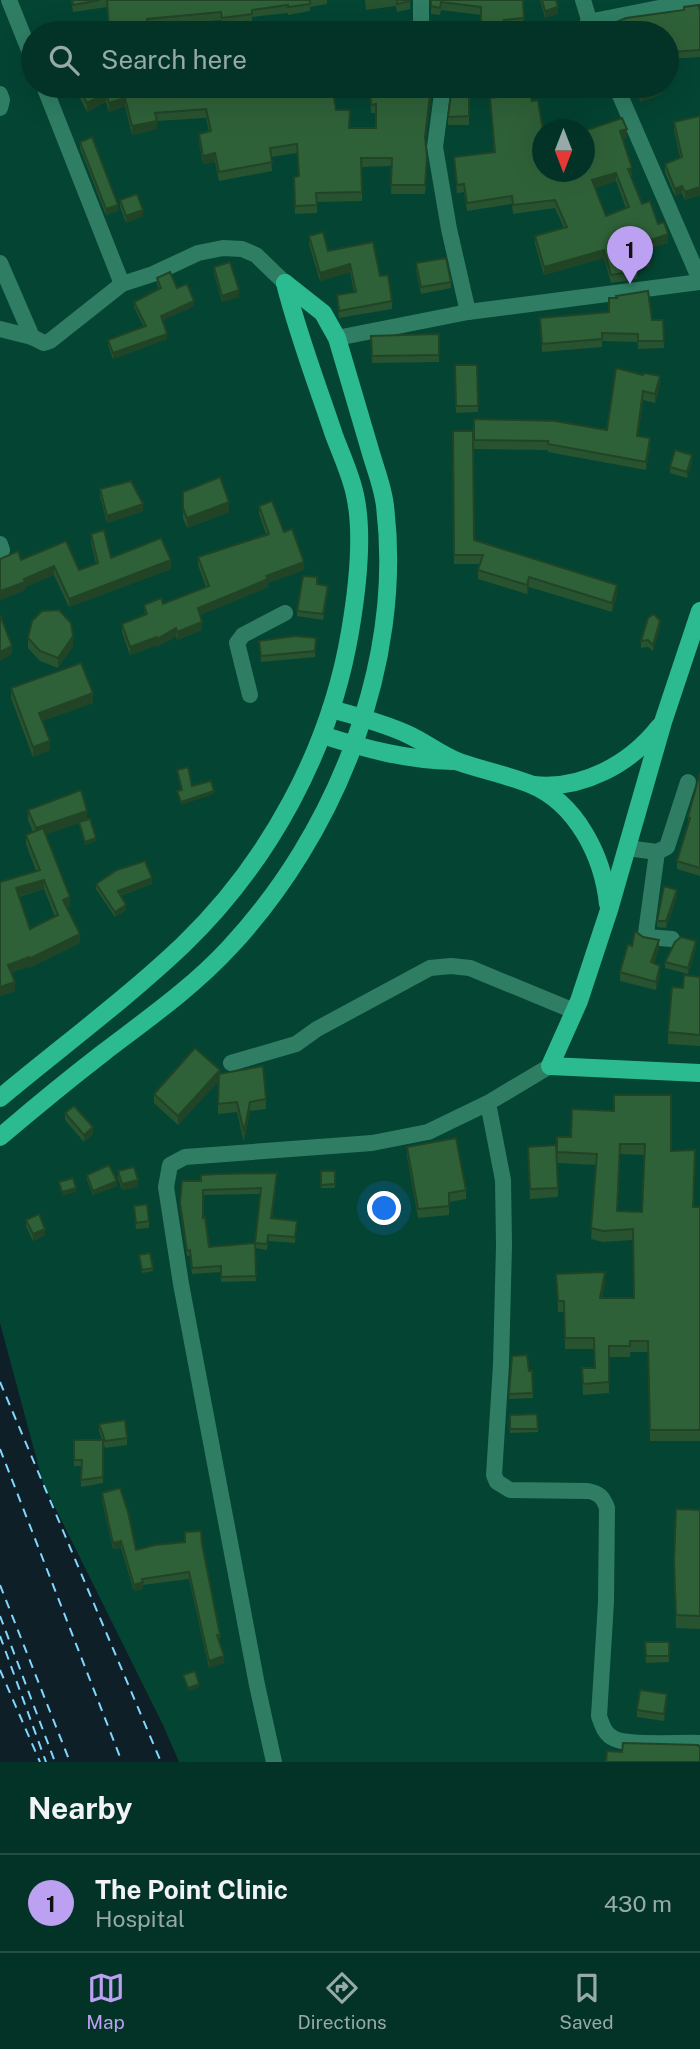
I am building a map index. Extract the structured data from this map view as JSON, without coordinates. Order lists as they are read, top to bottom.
{
  "north": "bottom",
  "page": {
    "search": "Search here",
    "pins": "1",
    "heading": "Nearby",
    "list": [
      {
        "mark": "1",
        "name": "The Point Clinic",
        "note": "Hospital",
        "value": "430 m"
      }
    ],
    "nav": ["Map", "Directions", "Saved"]
  }
}
